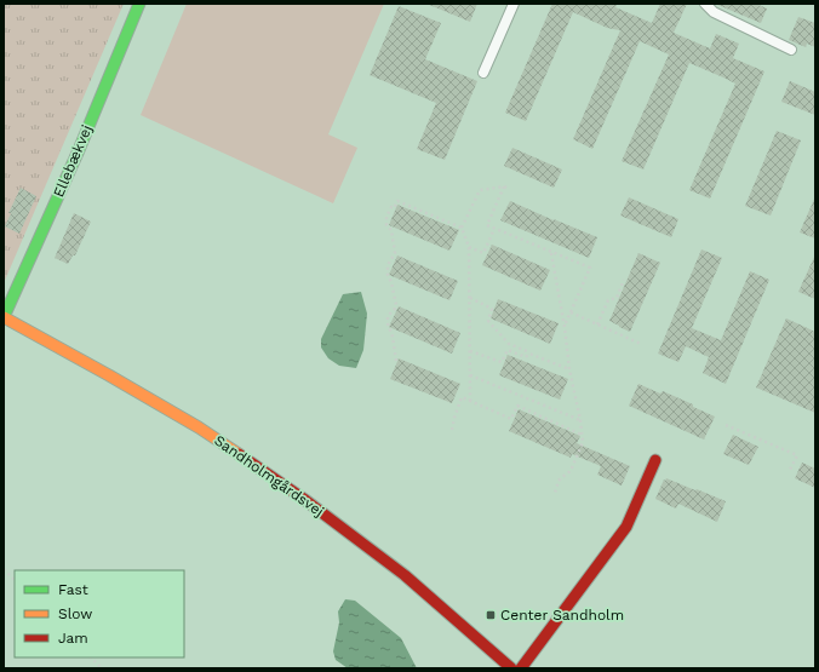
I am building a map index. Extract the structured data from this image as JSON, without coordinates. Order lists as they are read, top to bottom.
{
  "streets": {
    "street": ["Ellebækvej", "Sandholmgårdsvej"]
  },
  "crossings": [
    ["Ellebækvej", "Sandholmgårdsvej"]
  ],
  "places": {
    "transit": ["Center Sandholm"]
  },
  "legend": ["Fast", "Slow", "Jam"]
}
